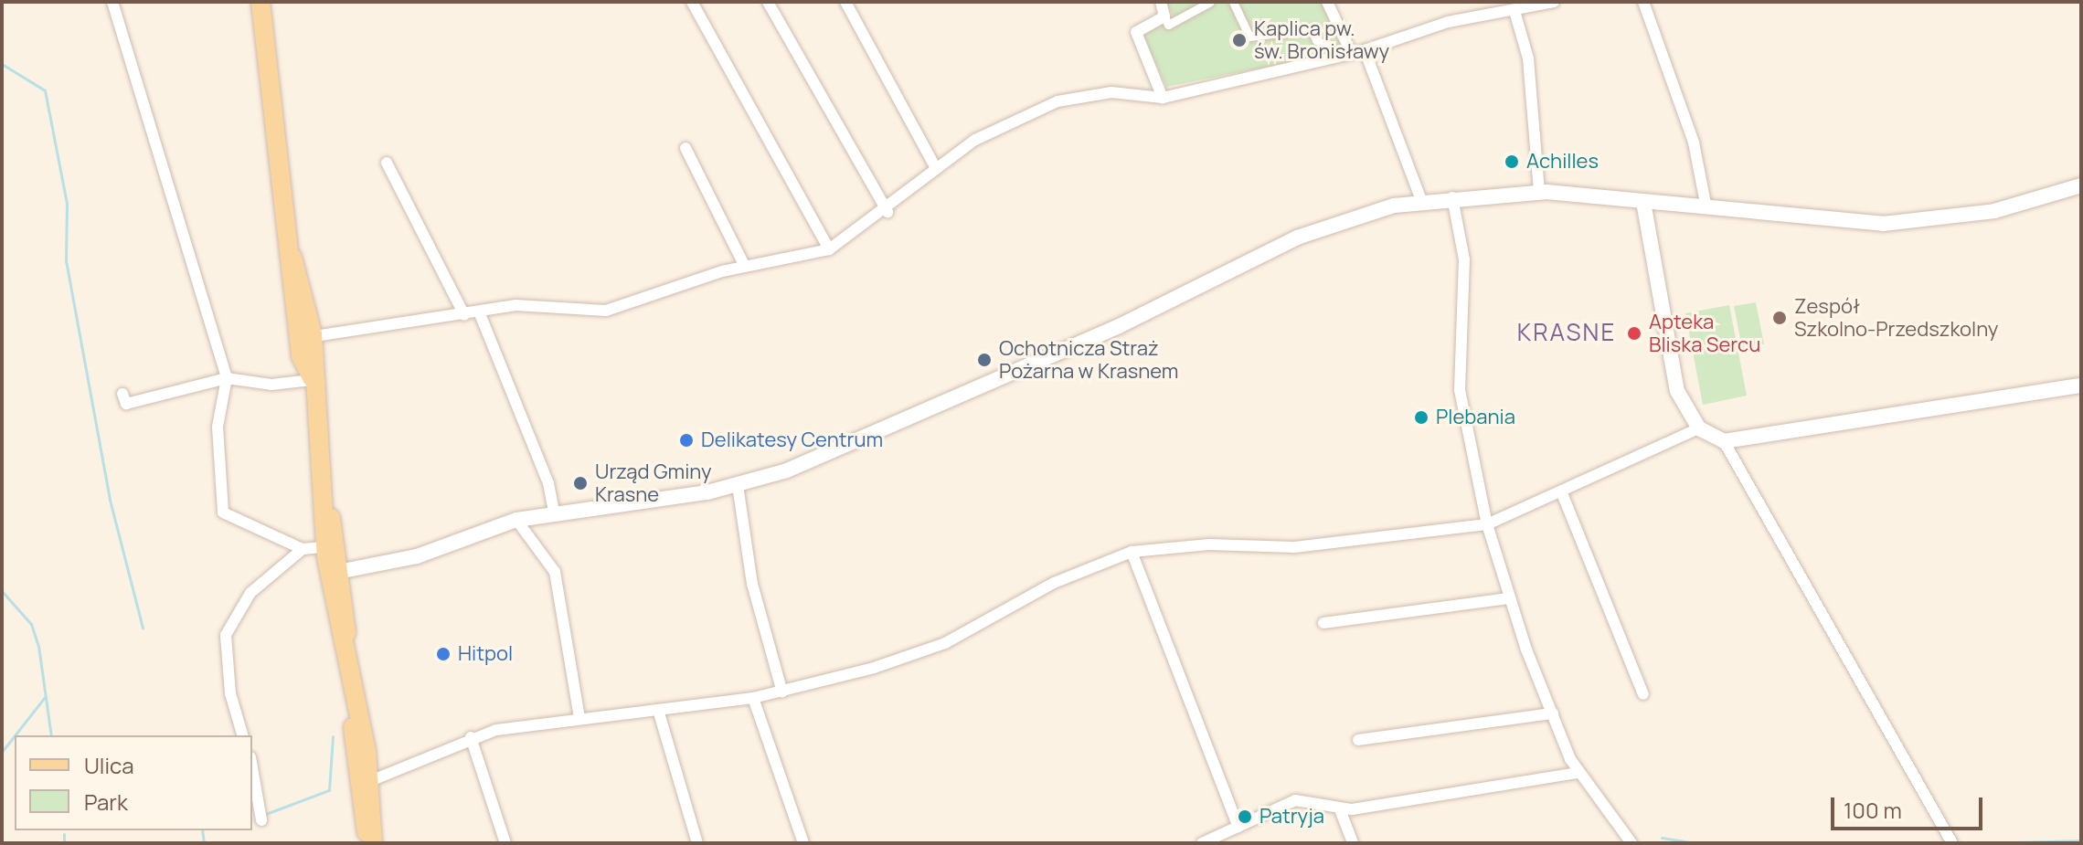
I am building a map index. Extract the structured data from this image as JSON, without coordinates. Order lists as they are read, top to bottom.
{
  "districts": ["KRASNE"],
  "places": [
    "Kaplica pw. św. Bronisławy",
    "Achilles",
    "Zespół Szkolno-Przedszkolny",
    "Apteka Bliska Sercu",
    "Ochotnicza Straż Pożarna w Krasnem",
    "Plebania",
    "Delikatesy Centrum",
    "Urząd Gminy Krasne",
    "Hitpol",
    "Patryja"
  ],
  "legend": ["Ulica", "Park"],
  "scale_bar": "100 m"
}
